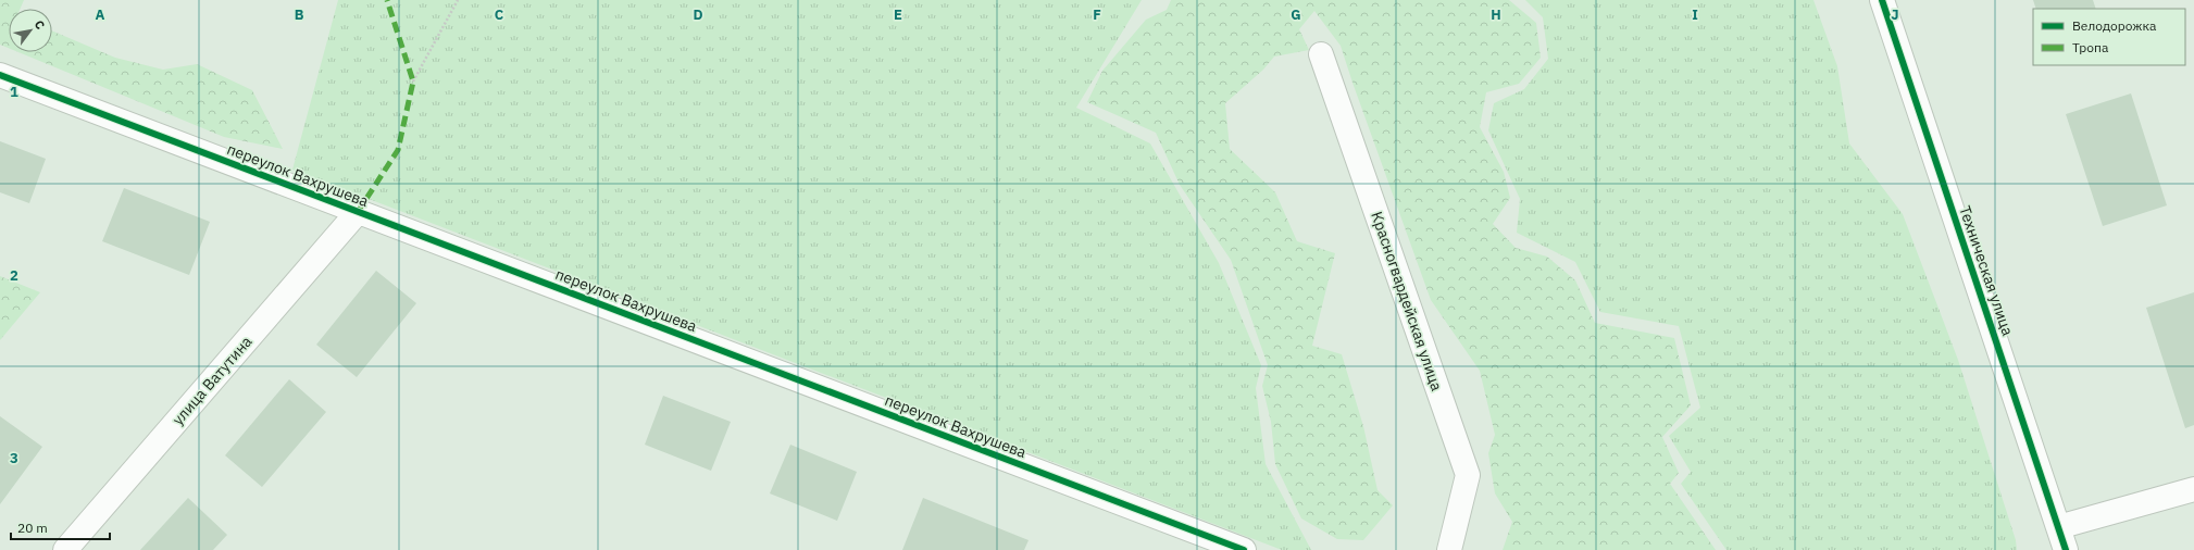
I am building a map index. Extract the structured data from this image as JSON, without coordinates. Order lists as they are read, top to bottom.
{
  "streets": {
    "street": [
      "переулок Вахрушева",
      "Техническая улица",
      "Красногвардейская улица",
      "улица Ватутина"
    ]
  },
  "crossings": [
    ["переулок Вахрушева", "улица Ватутина"]
  ],
  "legend": ["Велодорожка", "Тропа"],
  "scale_bar": "20 m",
  "north": "top right",
  "grid": {
    "columns": [
      "A",
      "B",
      "C",
      "D",
      "E",
      "F",
      "G",
      "H",
      "I",
      "J"
    ],
    "rows": ["1", "2", "3"]
  }
}
